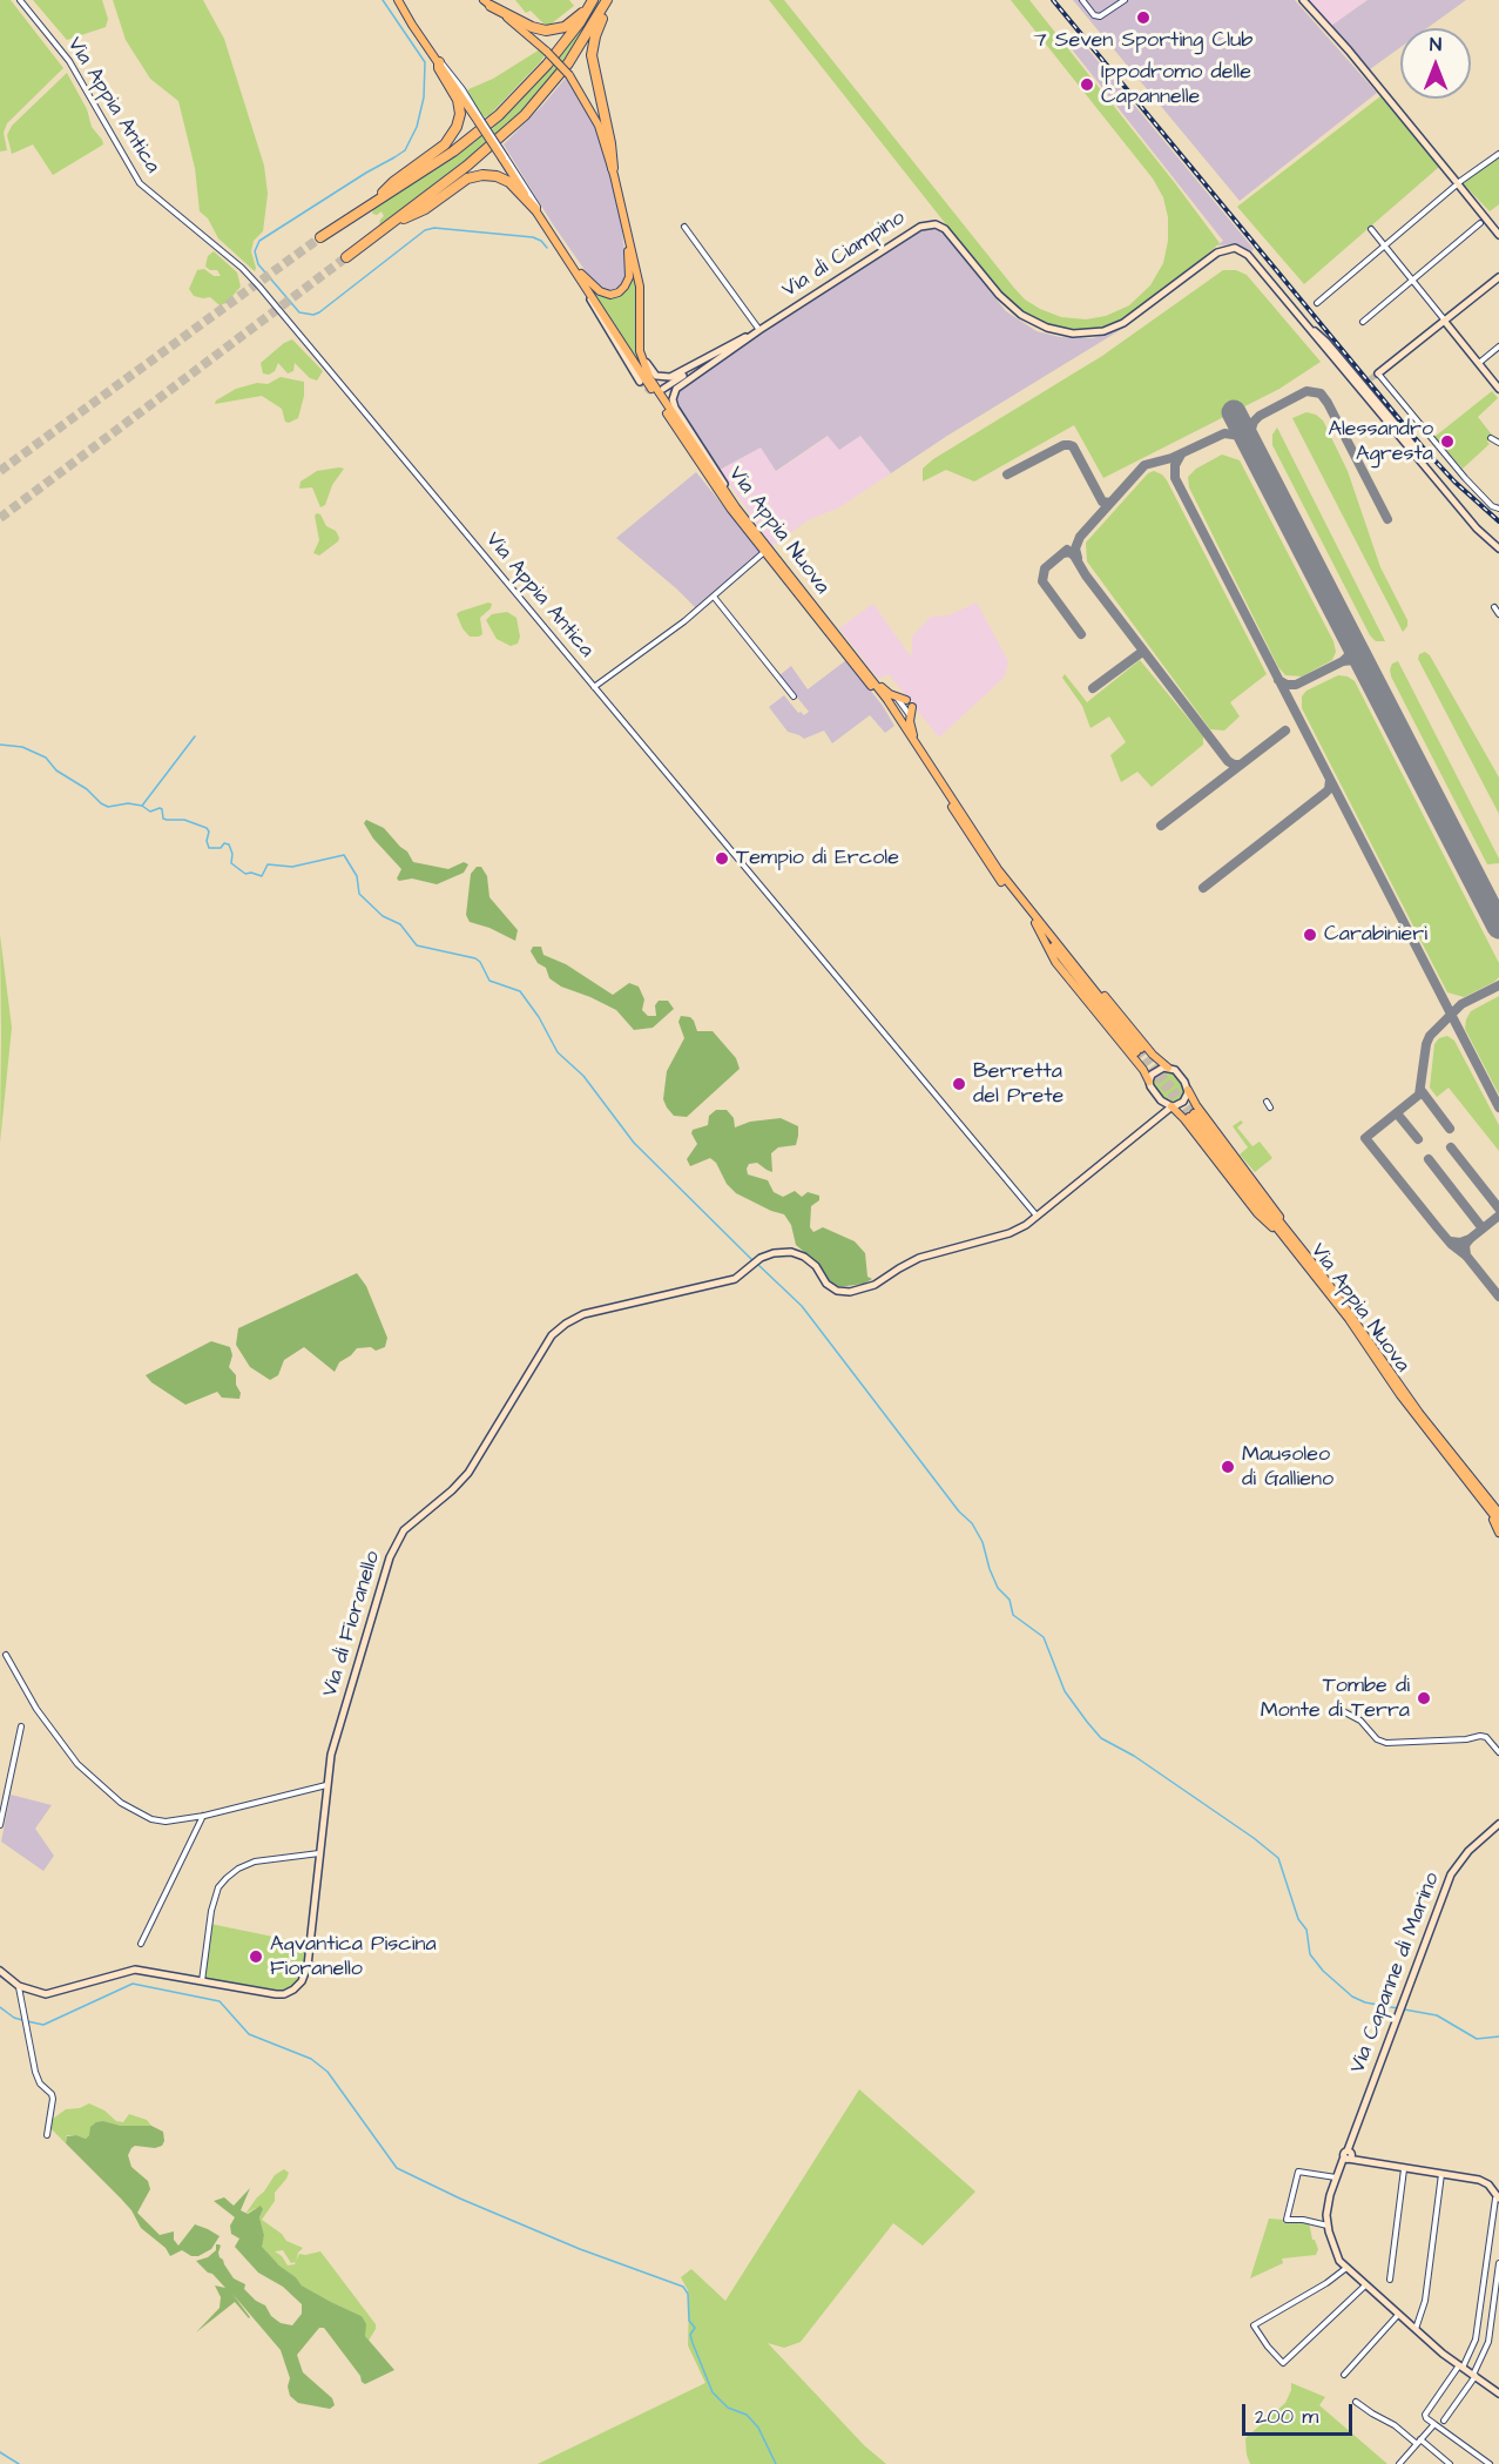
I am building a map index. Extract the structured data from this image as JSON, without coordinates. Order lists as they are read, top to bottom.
{
  "streets": {
    "main road": ["Via Appia Nuova"],
    "street": [
      "Via Appia Antica",
      "Via di Ciampino",
      "Via di Fioranello",
      "Via Capanne di Marino"
    ]
  },
  "crossings": [
    ["Via Appia Antica", "Via di Fioranello"]
  ],
  "places": [
    "7 Seven Sporting Club",
    "Ippodromo delle Capannelle",
    "Alessandro Agresta",
    "Tempio di Ercole",
    "Carabinieri",
    "Berretta del Prete",
    "Mausoleo di Gallieno",
    "Tombe di Monte di Terra",
    "Aqvantica Piscina Fioranello"
  ],
  "scale_bar": "200 m",
  "north": "top"
}
